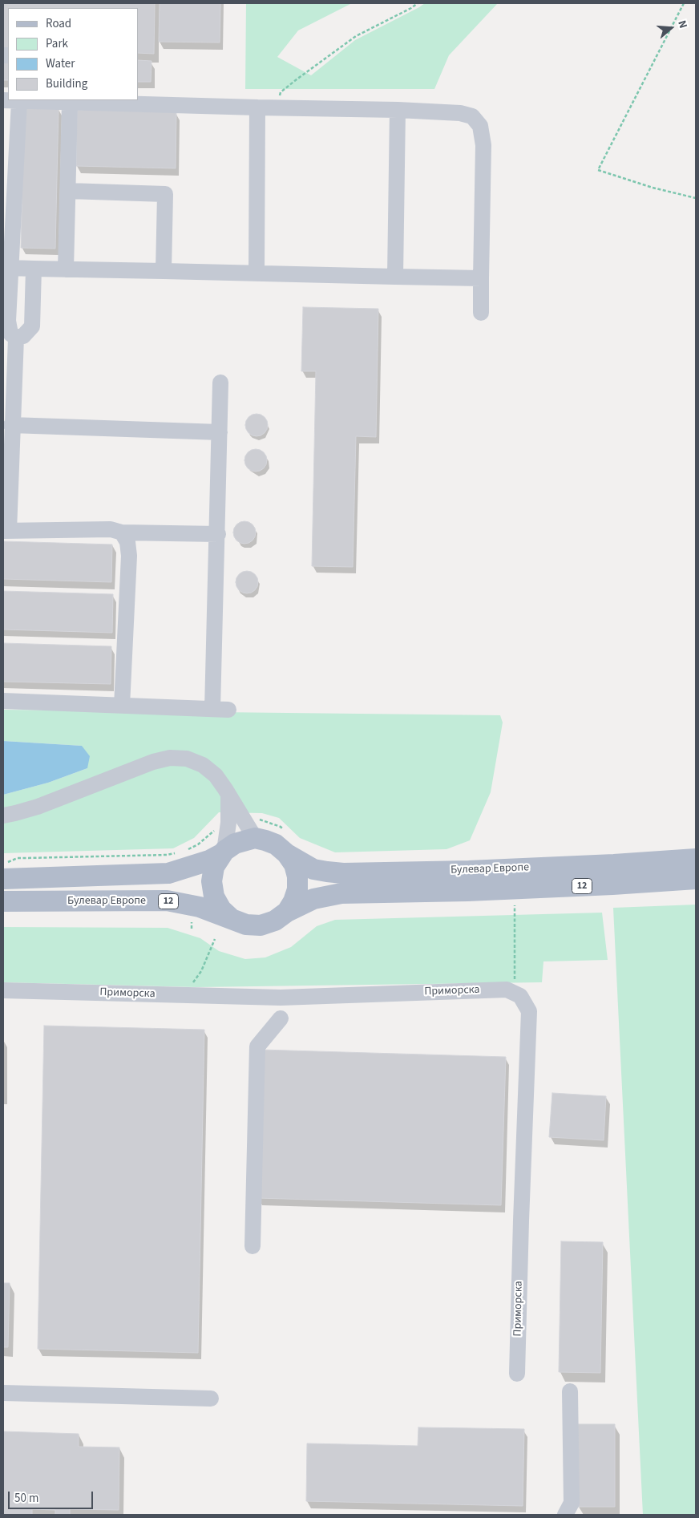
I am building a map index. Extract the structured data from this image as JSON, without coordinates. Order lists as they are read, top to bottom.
{
  "streets": {
    "main road": ["Булевар Европе", "12"],
    "street": ["Приморска"]
  },
  "legend": [
    "Road",
    "Park",
    "Water",
    "Building"
  ],
  "scale_bar": "50 m",
  "north": "right"
}
